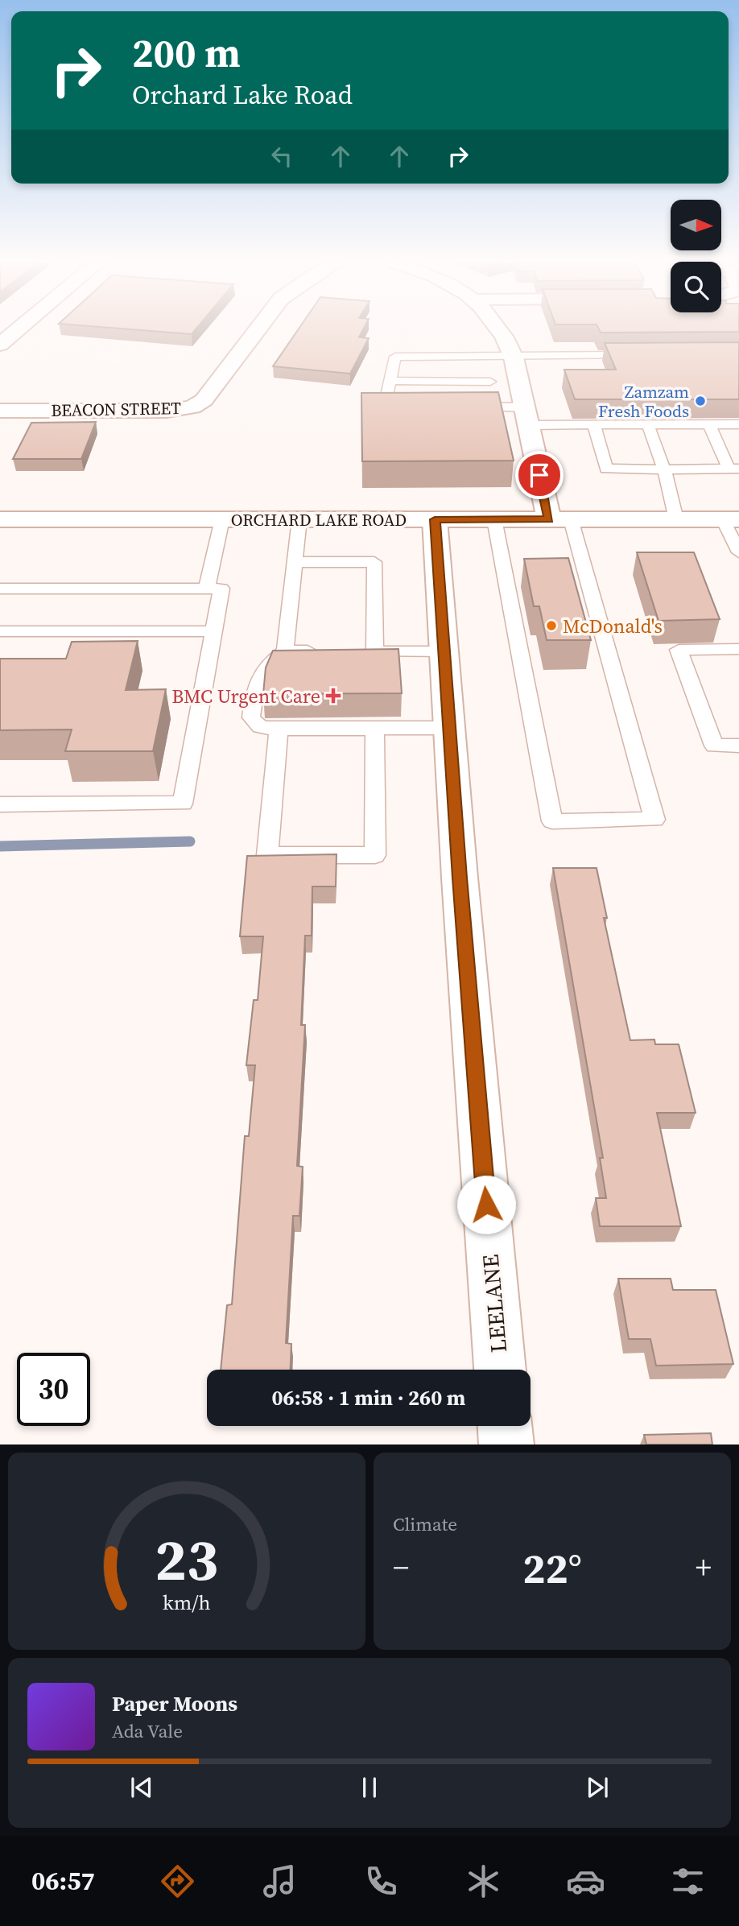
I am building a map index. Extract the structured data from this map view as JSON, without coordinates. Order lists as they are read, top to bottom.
{
  "streets": {
    "street": ["BEACON STREET", "ORCHARD LAKE ROAD", "LEELANE"]
  },
  "crossings": [
    ["ORCHARD LAKE ROAD", "LEELANE"]
  ],
  "places": {
    "other": ["Zamzam Fresh Foods", "McDonald's"],
    "health": ["BMC Urgent Care"]
  },
  "north": "right",
  "page": {
    "turn": ["200 m", "Orchard Lake Road"],
    "limit": "30",
    "trip": "06:58 · 1 min · 260 m",
    "tile": "Climate",
    "heat": ["−", "22°", "+"],
    "song": ["Paper Moons", "Ada Vale"],
    "tabs": "06:57",
    "gauge": ["23", "km/h"]
  }
}
